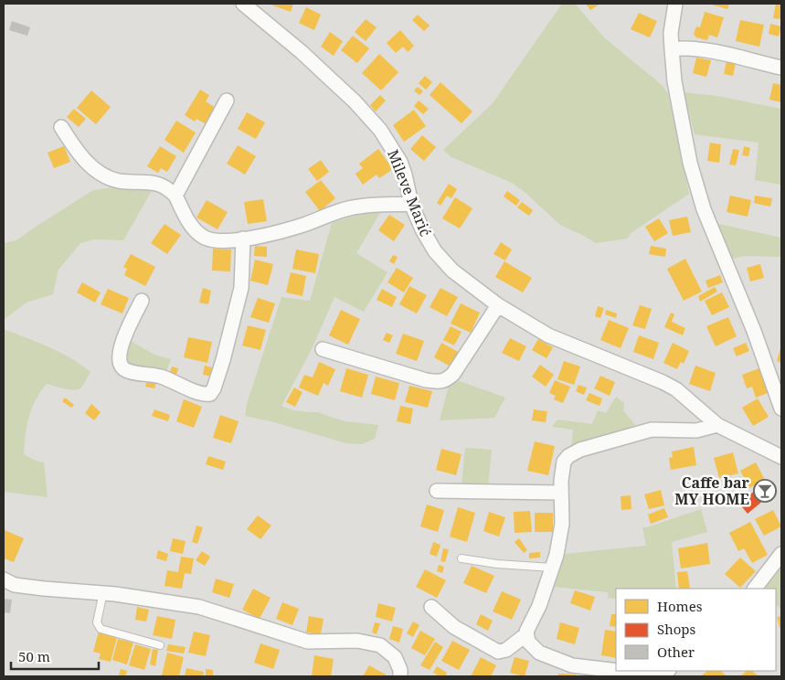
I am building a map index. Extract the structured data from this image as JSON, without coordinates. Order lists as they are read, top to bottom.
{
  "streets": {
    "street": ["Mileve Marić"]
  },
  "places": {
    "bar": ["Caffe bar MY HOME"]
  },
  "legend": ["Homes", "Shops", "Other"],
  "scale_bar": "50 m"
}
